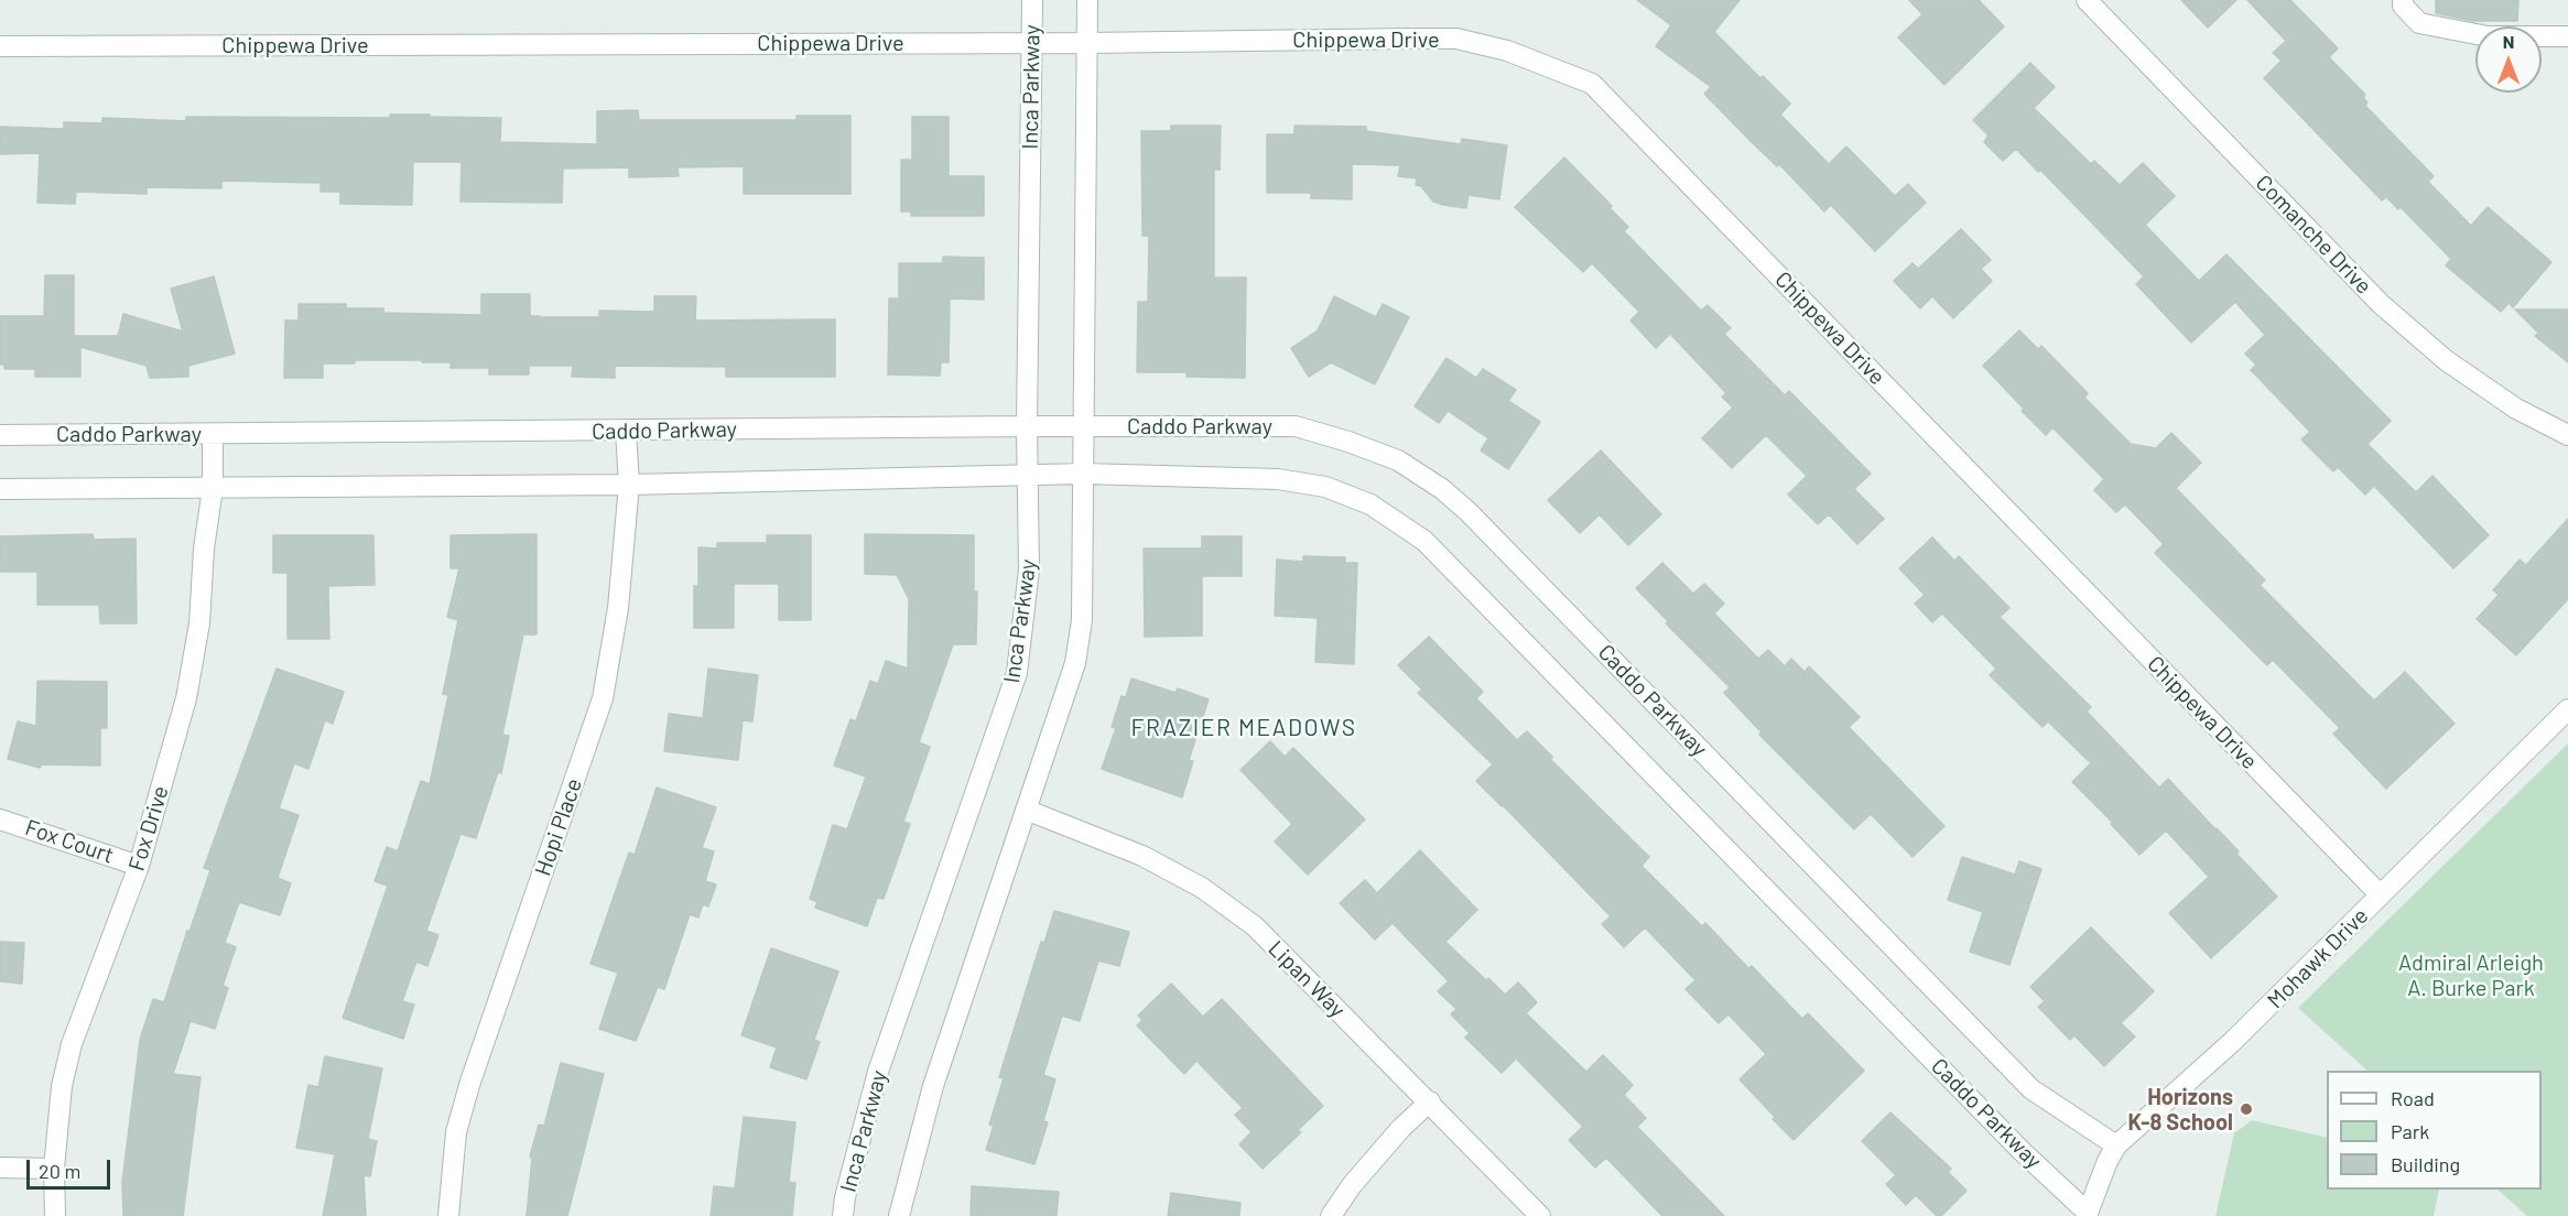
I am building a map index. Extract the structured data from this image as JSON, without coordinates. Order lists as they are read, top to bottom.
{
  "streets": {
    "street": [
      "Chippewa Drive",
      "Inca Parkway",
      "Comanche Drive",
      "Caddo Parkway",
      "Hopi Place",
      "Fox Drive",
      "Fox Court",
      "Mohawk Drive",
      "Lipan Way"
    ]
  },
  "crossings": [
    ["Chippewa Drive", "Inca Parkway"],
    ["Chippewa Drive", "Mohawk Drive"],
    ["Inca Parkway", "Caddo Parkway"],
    ["Caddo Parkway", "Hopi Place"],
    ["Caddo Parkway", "Fox Drive"],
    ["Caddo Parkway", "Mohawk Drive"],
    ["Fox Drive", "Fox Court"]
  ],
  "districts": ["FRAZIER MEADOWS"],
  "parks": ["Admiral Arleigh A. Burke Park"],
  "places": ["Horizons K-8 School"],
  "legend": ["Road", "Park", "Building"],
  "scale_bar": "20 m",
  "north": "top"
}
